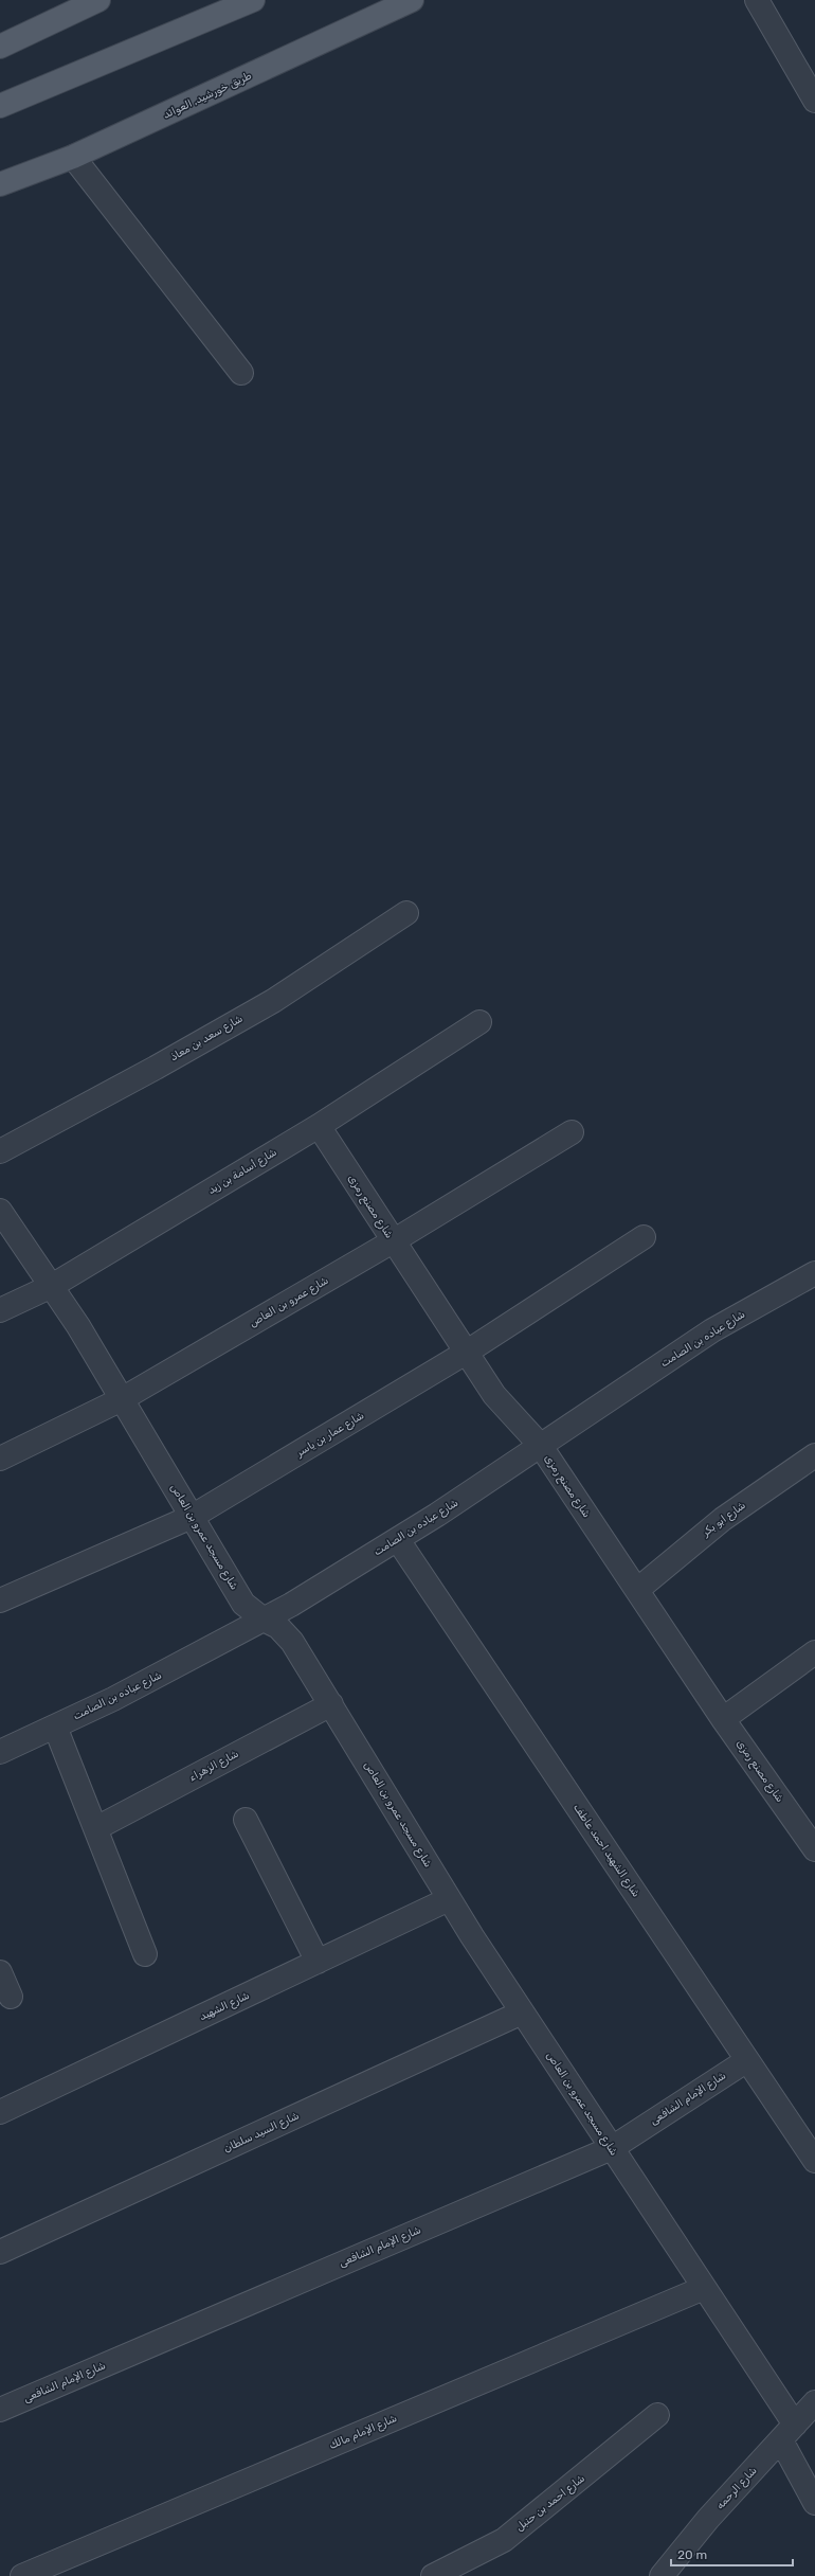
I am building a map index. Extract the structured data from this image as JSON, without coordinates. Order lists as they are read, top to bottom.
{
  "streets": {
    "main road": ["طريق خورشيد, العوائد"],
    "street": [
      "شارع سعد بن معاذ",
      "شارع أسامة بن زيد",
      "شارع مصنع رمزى",
      "شارع عمرو بن العاص",
      "شارع عباده بن الصامت",
      "شارع عمار بن ياسر",
      "شارع ابو بكر",
      "شارع مسجد عمرو بن العاص",
      "شارع الزهراء",
      "شارع الشهيد احمد عاطف",
      "شارع الشهيد",
      "شارع الإمام الشافعى",
      "شارع السيد سلطان",
      "شارع الإمام مالك",
      "شارع الرحمه",
      "شارع احمد بن حنبل"
    ]
  },
  "crossings": [
    ["شارع أسامة بن زيد", "شارع مصنع رمزى"],
    ["شارع أسامة بن زيد", "شارع مسجد عمرو بن العاص"],
    ["شارع مصنع رمزى", "شارع عمرو بن العاص"],
    ["شارع مصنع رمزى", "شارع عباده بن الصامت"],
    ["شارع مصنع رمزى", "شارع عمار بن ياسر"],
    ["شارع مصنع رمزى", "شارع ابو بكر"],
    ["شارع عمرو بن العاص", "شارع مسجد عمرو بن العاص"],
    ["شارع عباده بن الصامت", "شارع مسجد عمرو بن العاص"],
    ["شارع عباده بن الصامت", "شارع الشهيد احمد عاطف"],
    ["شارع عمار بن ياسر", "شارع مسجد عمرو بن العاص"],
    ["شارع مسجد عمرو بن العاص", "شارع الزهراء"],
    ["شارع مسجد عمرو بن العاص", "شارع الشهيد"],
    ["شارع مسجد عمرو بن العاص", "شارع الإمام الشافعى"],
    ["شارع مسجد عمرو بن العاص", "شارع السيد سلطان"],
    ["شارع مسجد عمرو بن العاص", "شارع الإمام مالك"],
    ["شارع مسجد عمرو بن العاص", "شارع الرحمه"],
    ["شارع الشهيد احمد عاطف", "شارع الإمام الشافعى"]
  ],
  "scale_bar": "20 m"
}
